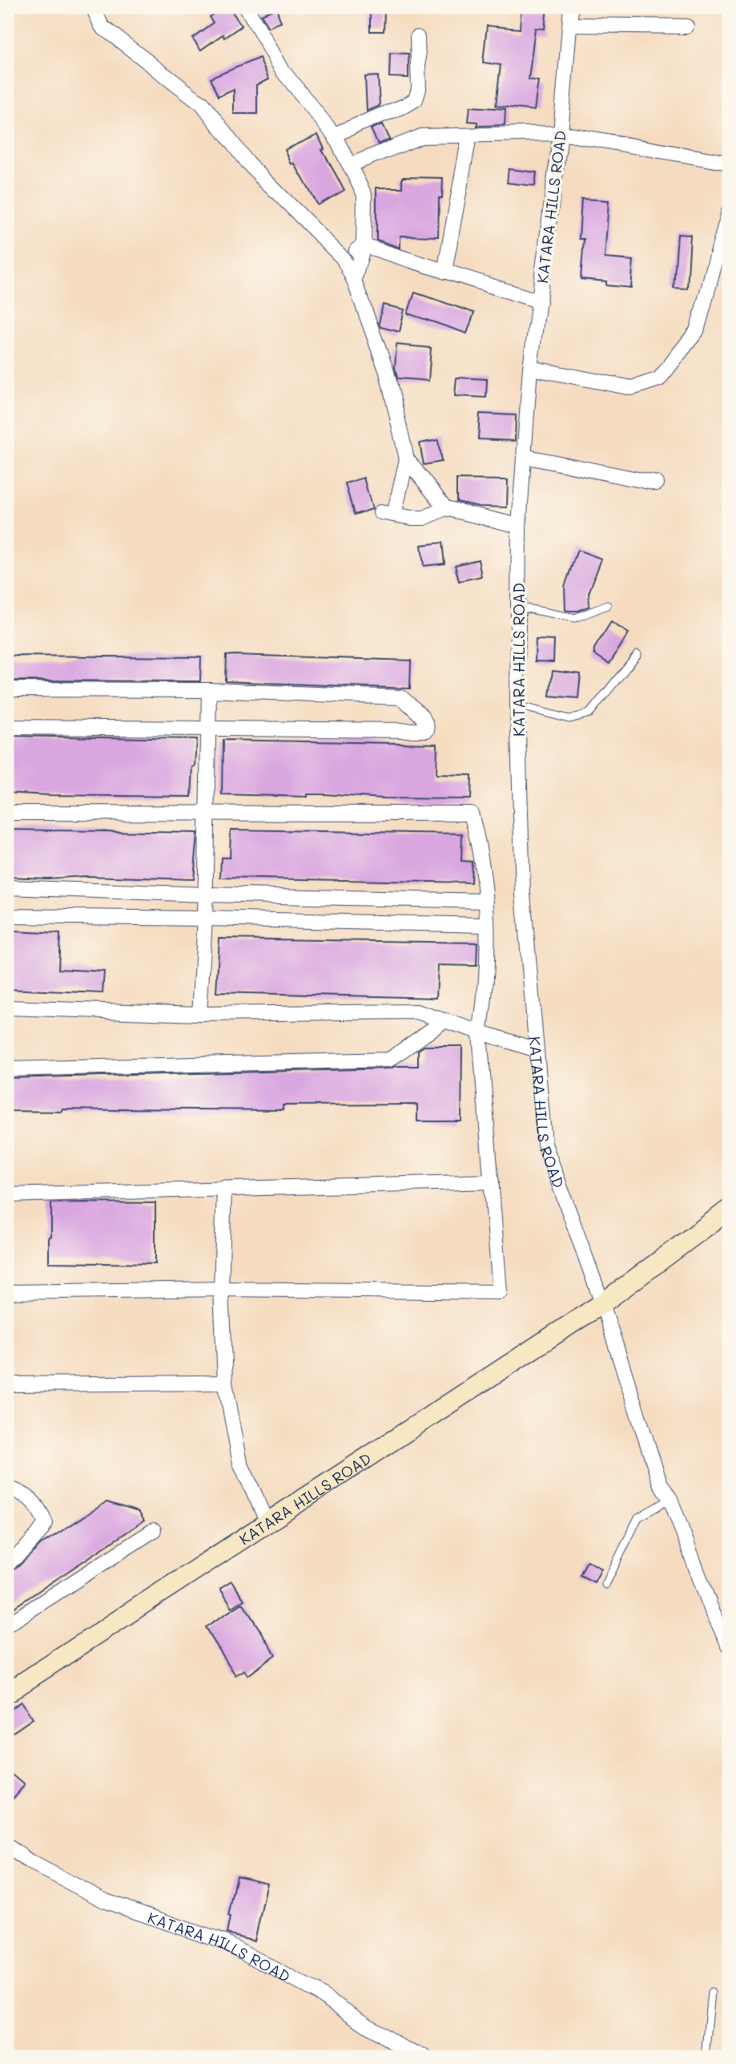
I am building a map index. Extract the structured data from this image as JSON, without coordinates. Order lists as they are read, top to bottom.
{
  "streets": {
    "main road": ["KATARA HILLS ROAD"]
  }
}
